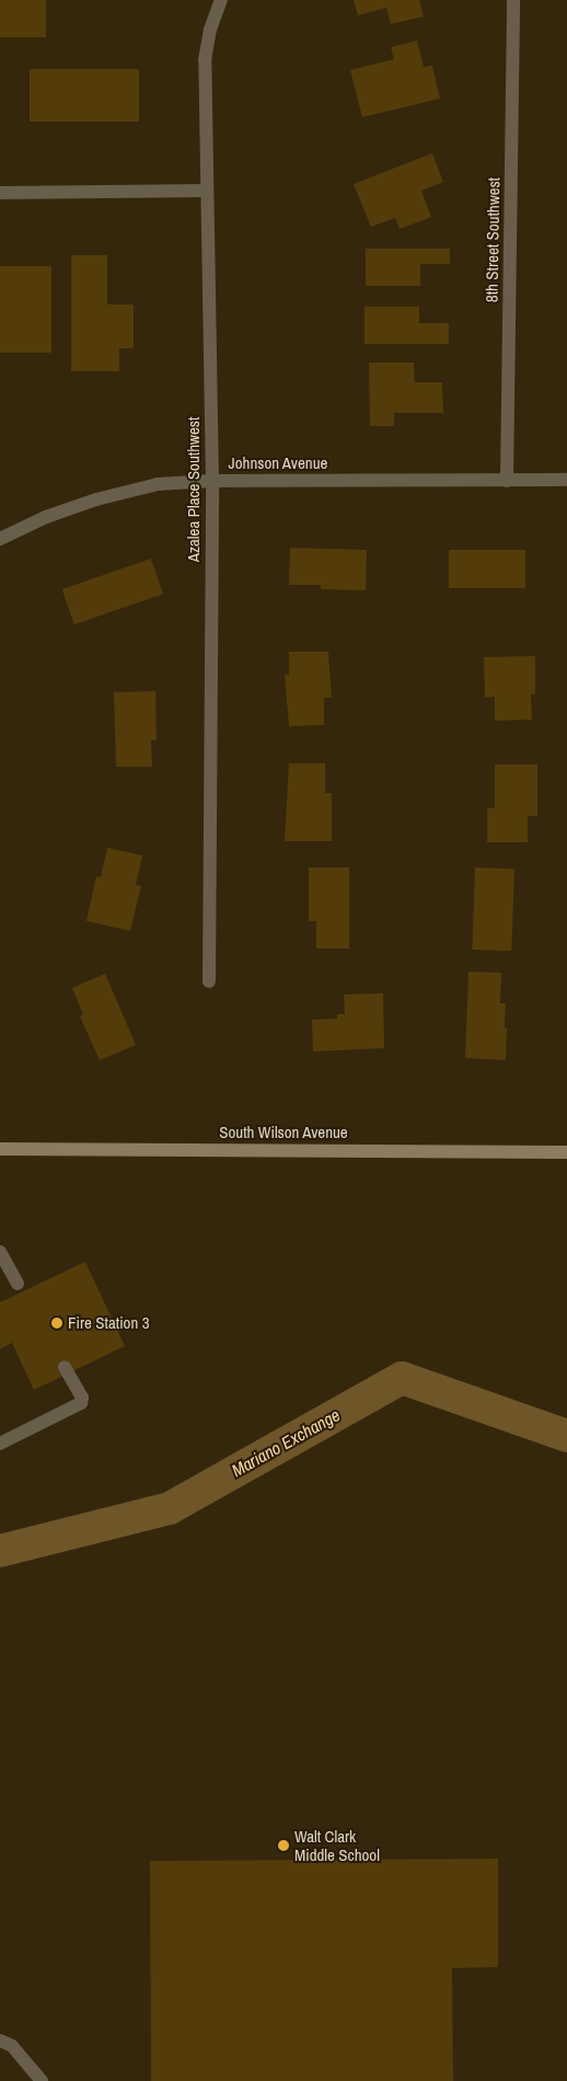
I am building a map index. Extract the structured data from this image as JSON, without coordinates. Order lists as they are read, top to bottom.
{
  "streets": {
    "main road": ["South Wilson Avenue"],
    "street": ["8th Street Southwest", "Johnson Avenue", "Azalea Place Southwest"]
  },
  "crossings": [
    ["8th Street Southwest", "Johnson Avenue"],
    ["Johnson Avenue", "Azalea Place Southwest"]
  ],
  "water": ["Mariano Exchange"],
  "places": ["Fire Station 3", "Walt Clark Middle School"]
}
